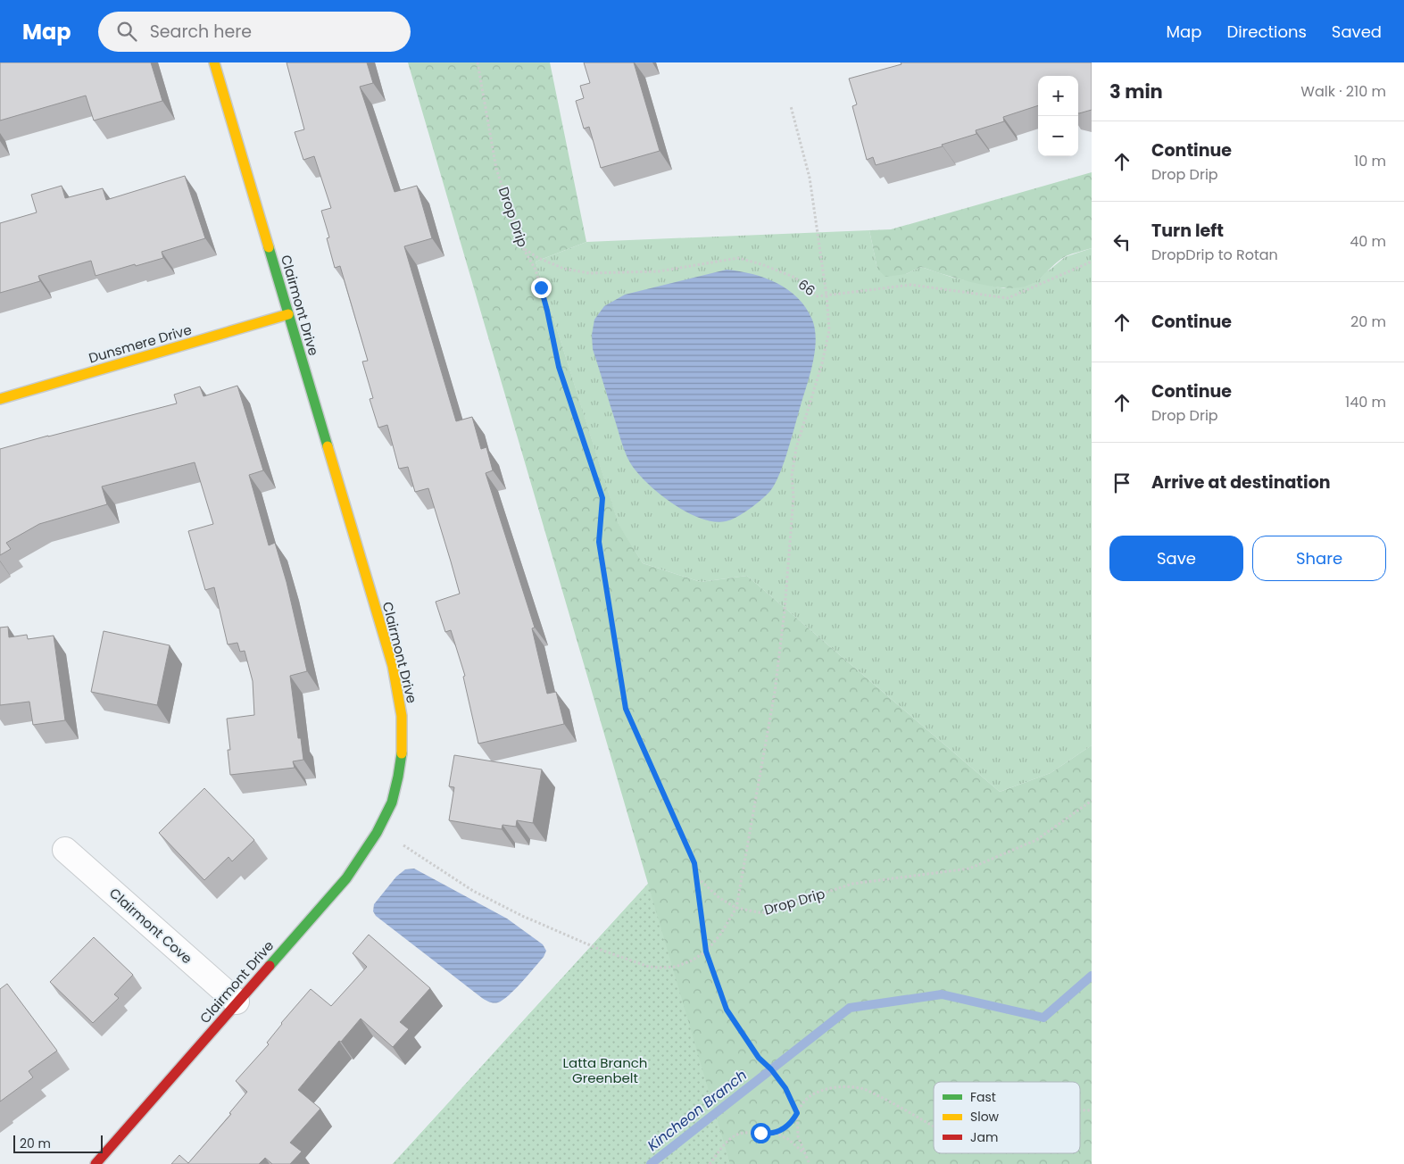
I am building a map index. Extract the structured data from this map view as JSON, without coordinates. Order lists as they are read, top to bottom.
{
  "streets": {
    "street": ["Clairmont Drive", "Dunsmere Drive", "Clairmont Cove"],
    "path": ["Drop Drip", "66"]
  },
  "crossings": [
    ["Drop Drip", "66"],
    ["Clairmont Drive", "Dunsmere Drive"],
    ["Clairmont Drive", "Clairmont Cove"]
  ],
  "water": ["Kincheon Branch"],
  "parks": ["Latta Branch Greenbelt"],
  "legend": ["Fast", "Slow", "Jam"],
  "scale_bar": "20 m",
  "page": {
    "header": "Map",
    "search": "Search here",
    "nav": ["Map", "Directions", "Saved"],
    "heading": ["3 min", "Walk · 210 m"],
    "map_buttons": ["+", "−"],
    "list": [
      ["Continue", "Drop Drip", "10 m"],
      ["Turn left", "DropDrip to Rotan", "40 m"],
      ["Continue", "20 m"],
      ["Continue", "Drop Drip", "140 m"],
      "Arrive at destination"
    ],
    "buttons": ["Save", "Share"],
    "scale": "20 m"
  }
}
